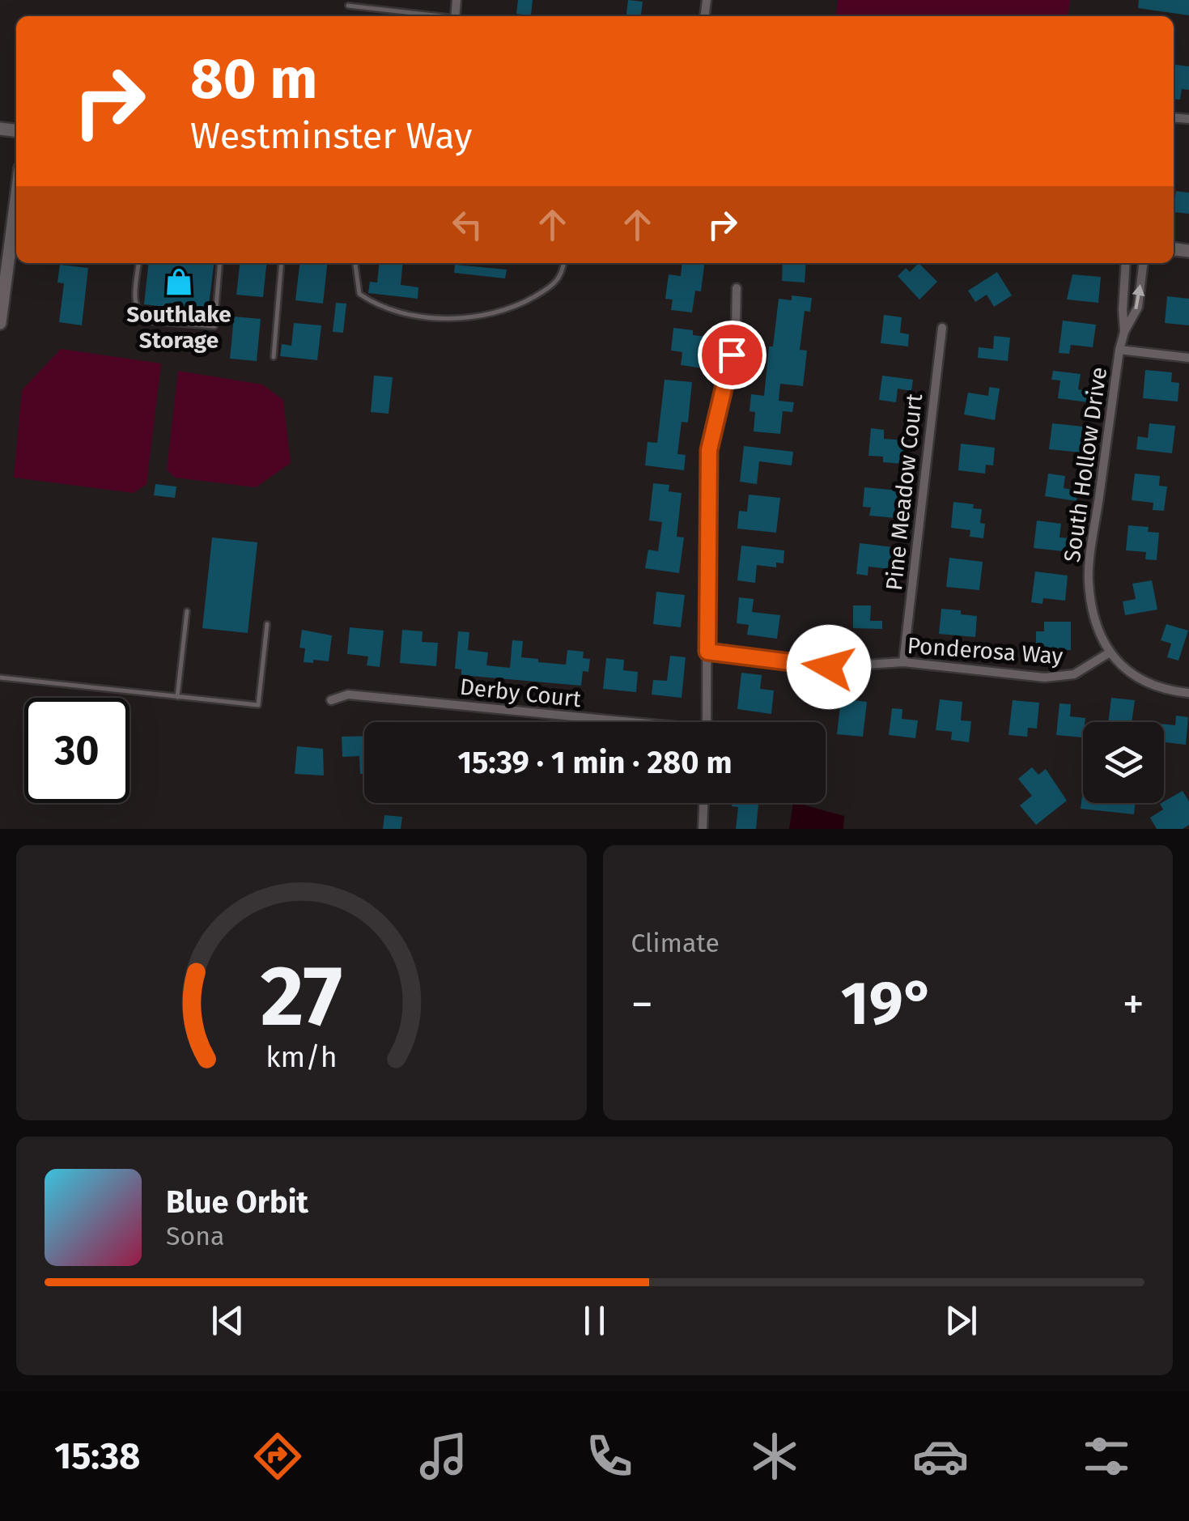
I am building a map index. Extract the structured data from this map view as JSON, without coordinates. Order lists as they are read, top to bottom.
{
  "streets": {
    "street": [
      "South Hollow Drive",
      "Pine Meadow Court",
      "Ponderosa Way",
      "Derby Court"
    ]
  },
  "crossings": [
    ["South Hollow Drive", "Ponderosa Way"],
    ["Pine Meadow Court", "Ponderosa Way"]
  ],
  "places": {
    "shop": ["Southlake Storage"]
  },
  "page": {
    "turn": ["80 m", "Westminster Way"],
    "limit": "30",
    "trip": "15:39 · 1 min · 280 m",
    "tile": "Climate",
    "heat": ["−", "19°", "+"],
    "song": ["Blue Orbit", "Sona"],
    "tabs": "15:38",
    "gauge": ["27", "km/h"]
  }
}
